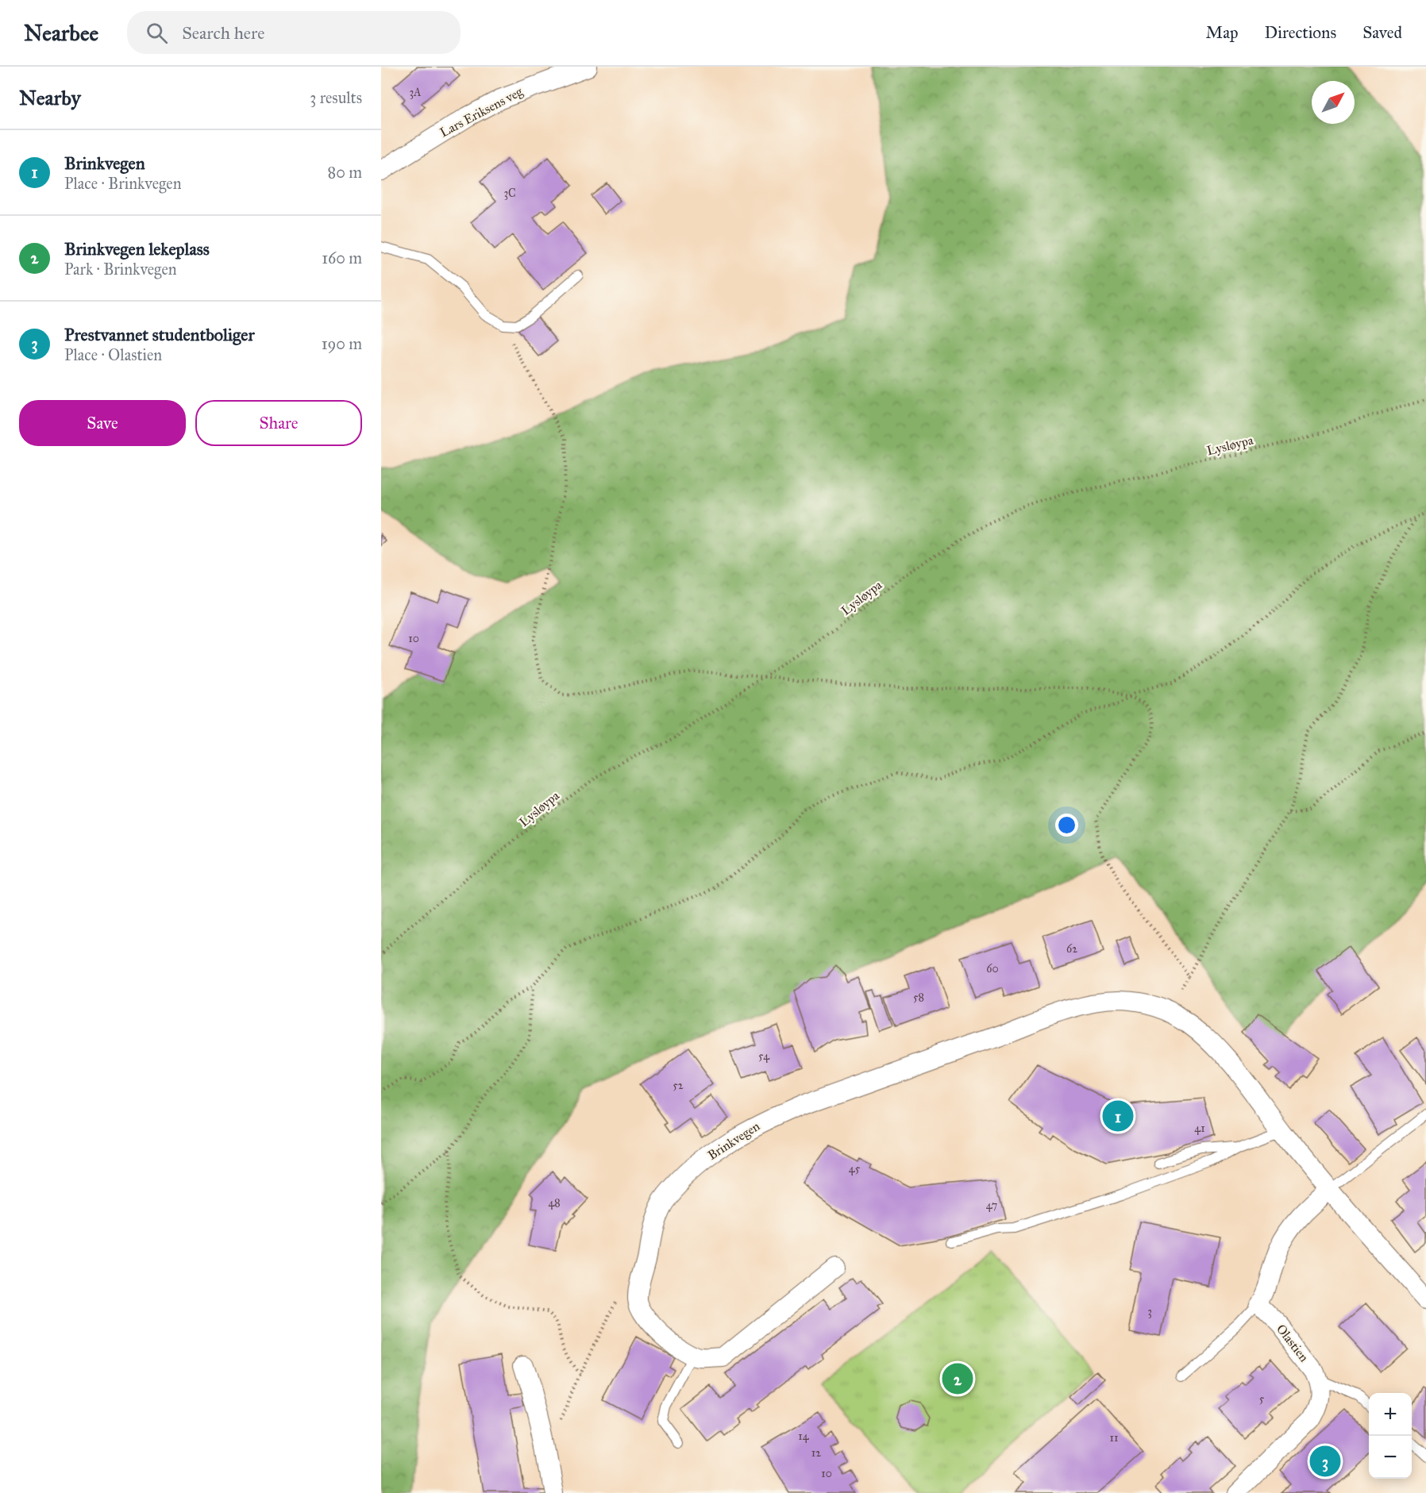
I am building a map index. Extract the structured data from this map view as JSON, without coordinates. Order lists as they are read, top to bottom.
{
  "streets": {
    "street": ["Lars Eriksens veg", "Brinkvegen", "Olastien"],
    "path": ["Lysløypa"]
  },
  "house_numbers": [
    "3A",
    "3C",
    "10",
    "62",
    "60",
    "58",
    "54",
    "52",
    "41",
    "45",
    "48",
    "47",
    "3",
    "5",
    "14",
    "11",
    "12",
    "10"
  ],
  "north": "top right",
  "page": {
    "header": "Nearbee",
    "search": "Search here",
    "nav": ["Map", "Directions", "Saved"],
    "heading": ["Nearby", "3 results"],
    "list": [
      {
        "mark": "1",
        "name": "Brinkvegen",
        "note": "Place · Brinkvegen",
        "value": "80 m"
      },
      {
        "mark": "2",
        "name": "Brinkvegen lekeplass",
        "note": "Park · Brinkvegen",
        "value": "160 m"
      },
      {
        "mark": "3",
        "name": "Prestvannet studentboliger",
        "note": "Place · Olastien",
        "value": "190 m"
      }
    ],
    "buttons": ["Save", "Share"],
    "pins": ["1", "2", "3"],
    "map_buttons": ["+", "−"]
  }
}
